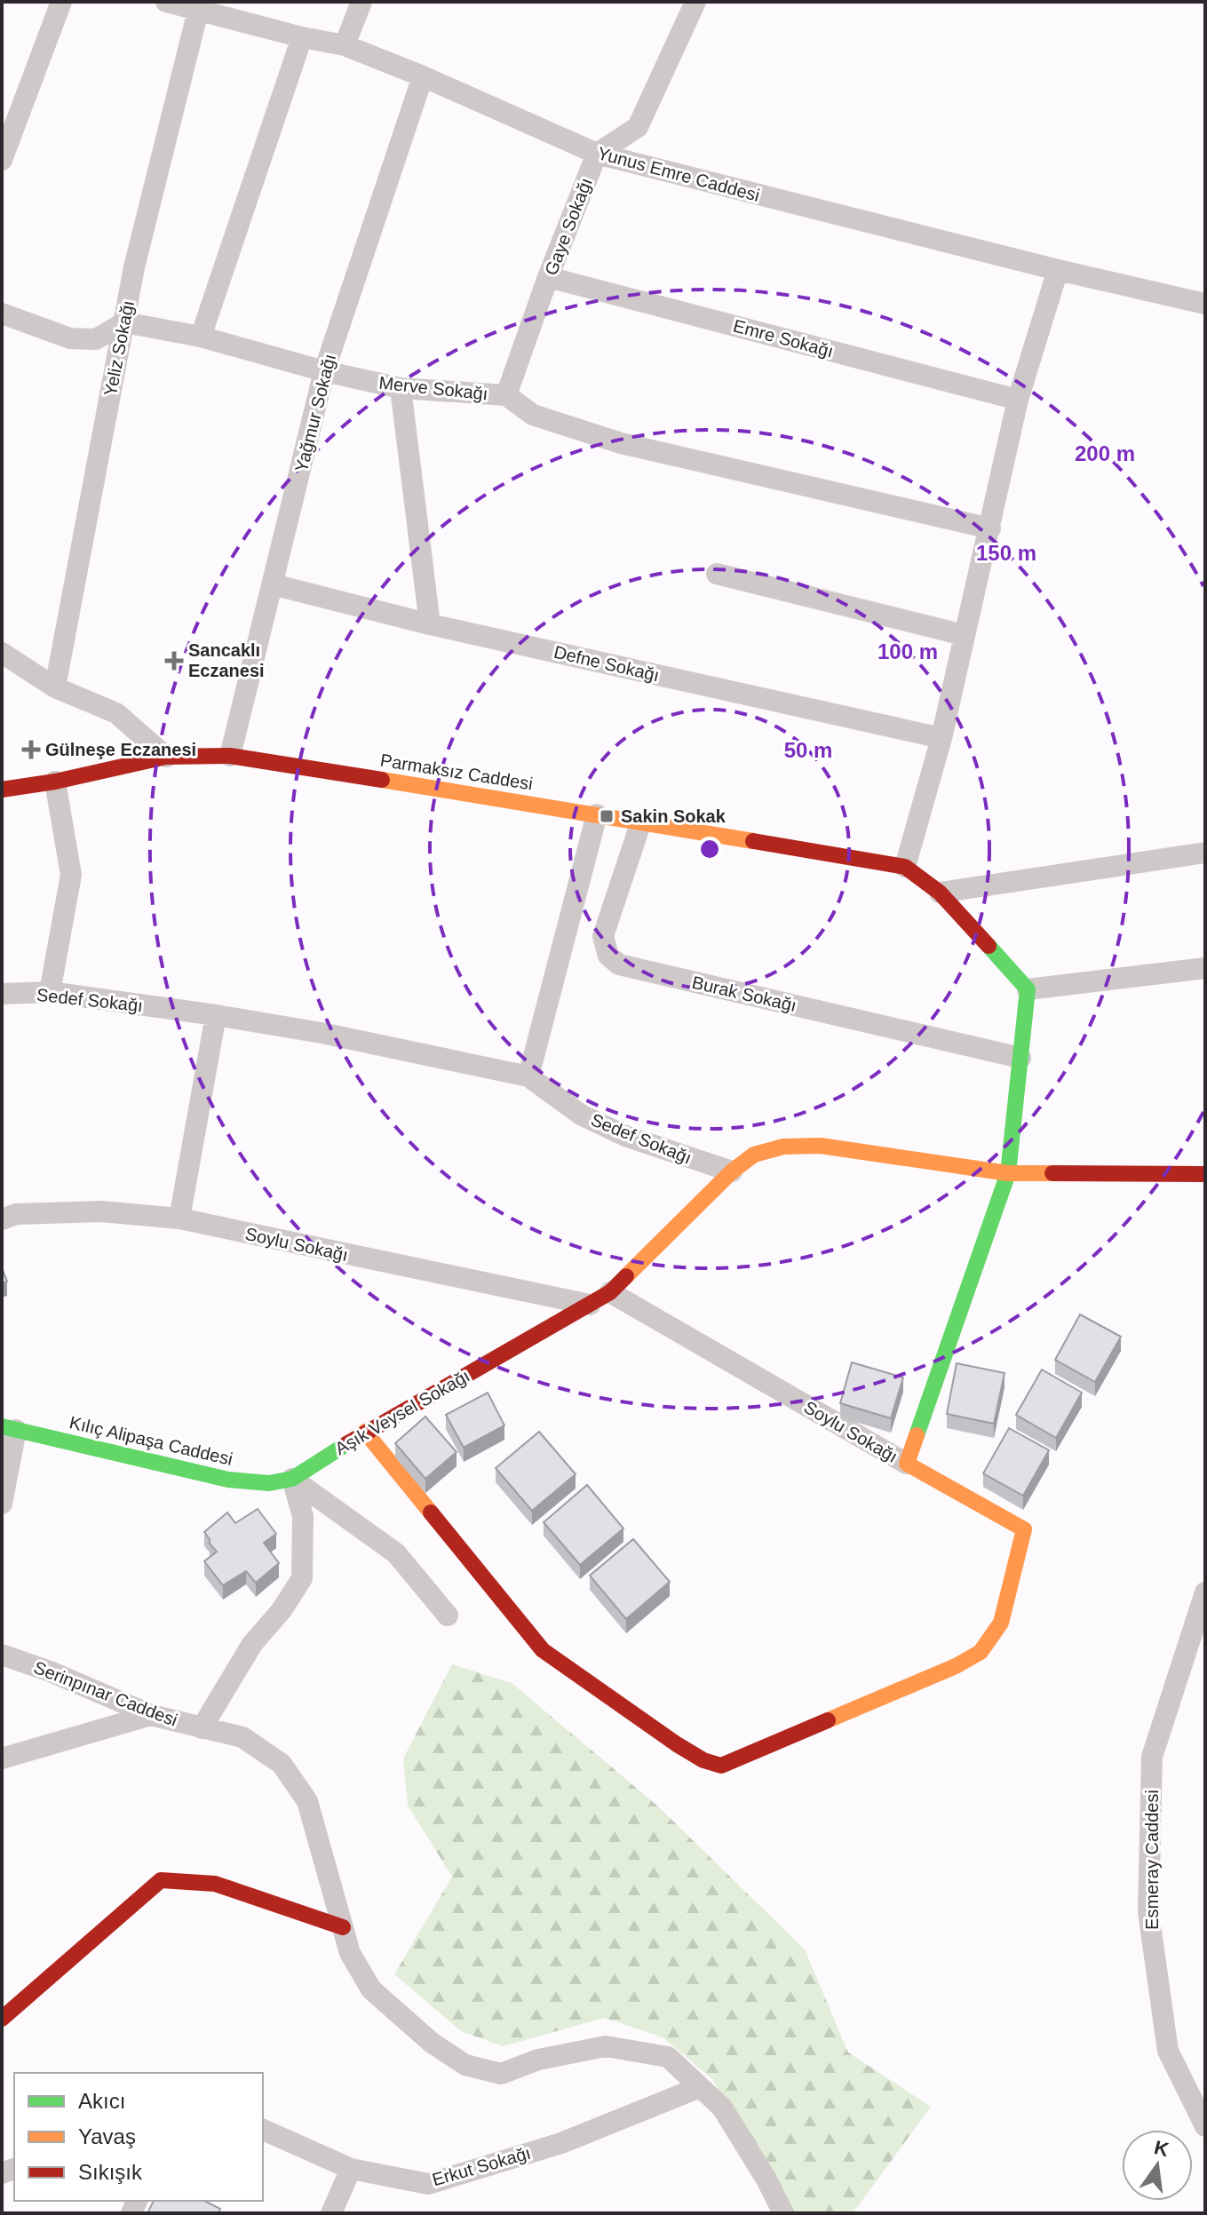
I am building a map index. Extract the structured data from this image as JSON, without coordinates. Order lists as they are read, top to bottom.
{
  "streets": {
    "street": [
      "Yunus Emre Caddesi",
      "Gaye Sokağı",
      "Emre Sokağı",
      "Yeliz Sokağı",
      "Merve Sokağı",
      "Yağmur Sokağı",
      "Defne Sokağı",
      "Parmaksız Caddesi",
      "Burak Sokağı",
      "Sedef Sokağı",
      "Soylu Sokağı",
      "Aşık Veysel Sokağı",
      "Kılıç Alipaşa Caddesi",
      "Serinpınar Caddesi",
      "Esmeray Caddesi",
      "Erkut Sokağı"
    ]
  },
  "crossings": [
    ["Yunus Emre Caddesi", "Gaye Sokağı"],
    ["Yunus Emre Caddesi", "Yeliz Sokağı"],
    ["Yunus Emre Caddesi", "Yağmur Sokağı"],
    ["Gaye Sokağı", "Emre Sokağı"],
    ["Gaye Sokağı", "Merve Sokağı"],
    ["Yeliz Sokağı", "Merve Sokağı"],
    ["Merve Sokağı", "Yağmur Sokağı"],
    ["Yağmur Sokağı", "Defne Sokağı"],
    ["Yağmur Sokağı", "Parmaksız Caddesi"],
    ["Parmaksız Caddesi", "Burak Sokağı"],
    ["Sedef Sokağı", "Aşık Veysel Sokağı"],
    ["Soylu Sokağı", "Aşık Veysel Sokağı"],
    ["Aşık Veysel Sokağı", "Kılıç Alipaşa Caddesi"],
    ["Serinpınar Caddesi", "Erkut Sokağı"]
  ],
  "places": {
    "health": ["Sancaklı Eczanesi", "Gülneşe Eczanesi"],
    "transit": ["Sakin Sokak"]
  },
  "legend": ["Akıcı", "Yavaş", "Sıkışık"],
  "north": "top",
  "rings": [
    "200 m",
    "150 m",
    "100 m",
    "50 m"
  ]
}
